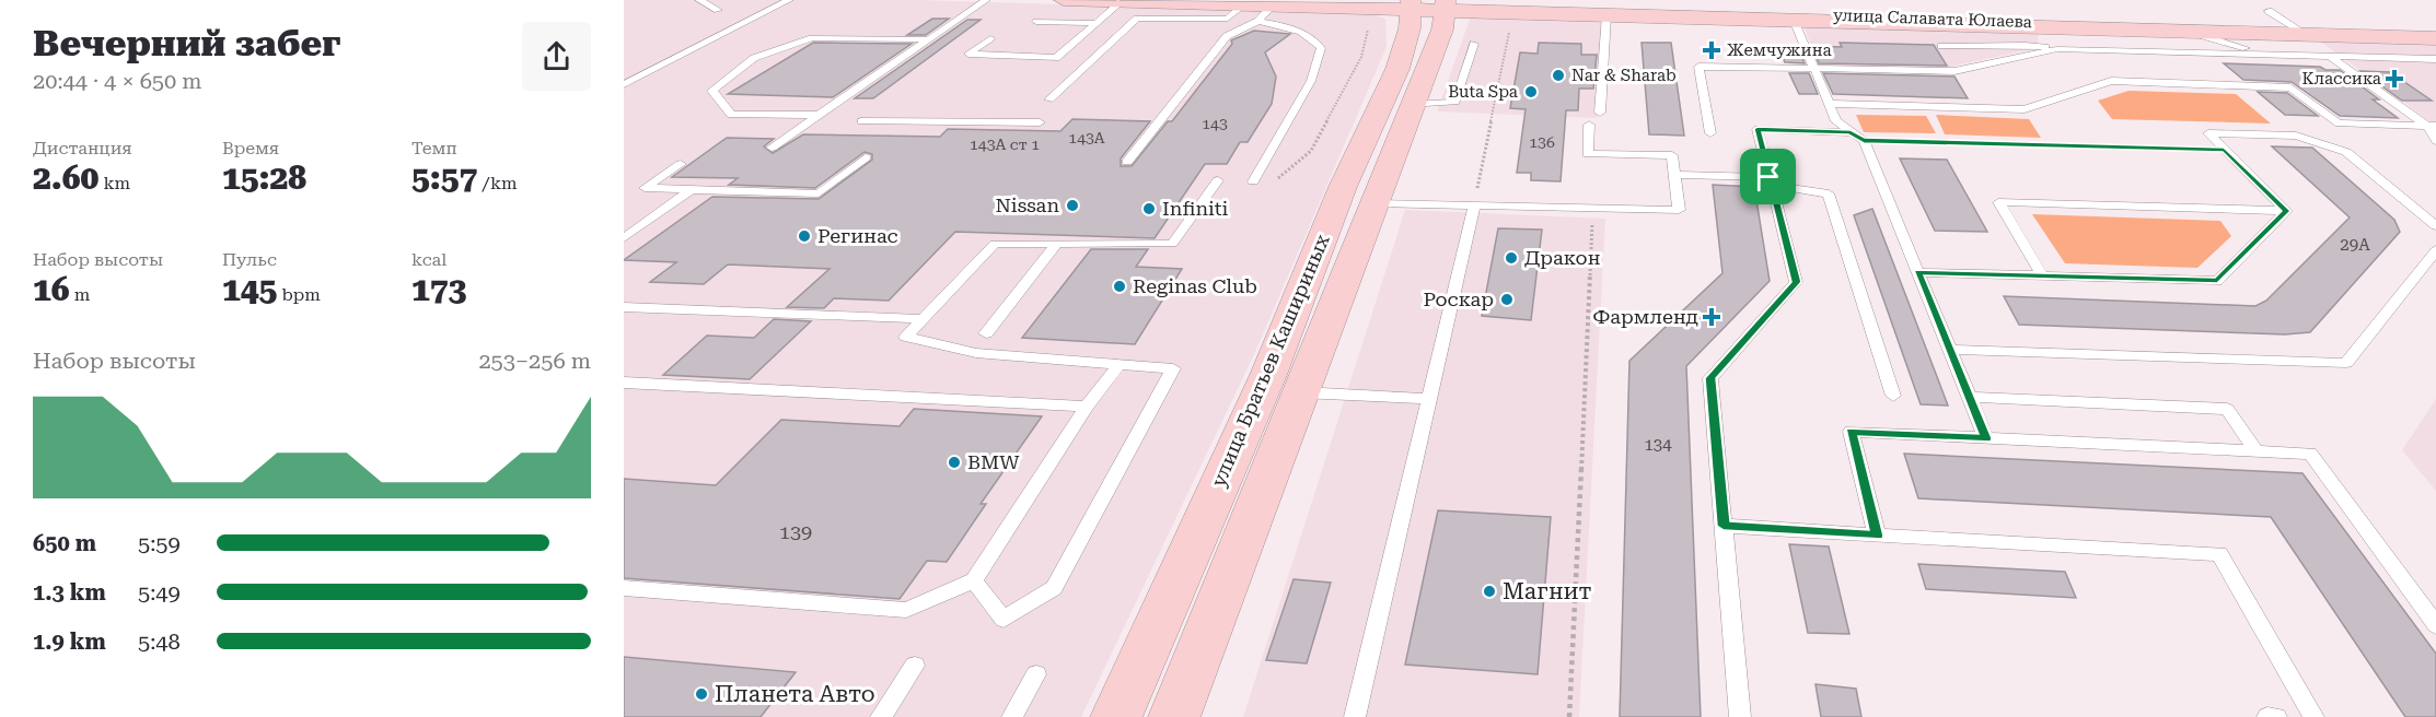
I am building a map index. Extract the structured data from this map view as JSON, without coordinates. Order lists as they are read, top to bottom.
{
  "streets": {
    "main road": ["улица Салавата Юлаева", "улица Братьев Кашириных"]
  },
  "crossings": [
    ["улица Салавата Юлаева", "улица Братьев Кашириных"]
  ],
  "places": {
    "health": ["Жемчужина", "Классика", "Фармленд"],
    "other": [
      "Nar & Sharab",
      "Buta Spa",
      "Nissan",
      "Infiniti",
      "Регинас",
      "Дракон",
      "Reginas Club",
      "Роскар",
      "BMW",
      "Магнит",
      "Планета Авто"
    ]
  },
  "house_numbers": [
    "143",
    "143А",
    "136",
    "143А ст 1",
    "29А",
    "134",
    "139"
  ],
  "page": {
    "heading": ["Вечерний забег", "20:44 · 4 × 650 m"],
    "stats": [
      ["Дистанция", "2.60 km"],
      ["Время", "15:28"],
      ["Темп", "5:57 /km"],
      ["Набор высоты", "16 m"],
      ["Пульс", "145 bpm"],
      ["kcal", "173"]
    ],
    "chart": ["Набор высоты", "253–256 m"],
    "list": [
      {
        "name": "650 m",
        "note": "5:59"
      },
      {
        "name": "1.3 km",
        "note": "5:49"
      },
      {
        "name": "1.9 km",
        "note": "5:48"
      }
    ]
  }
}
